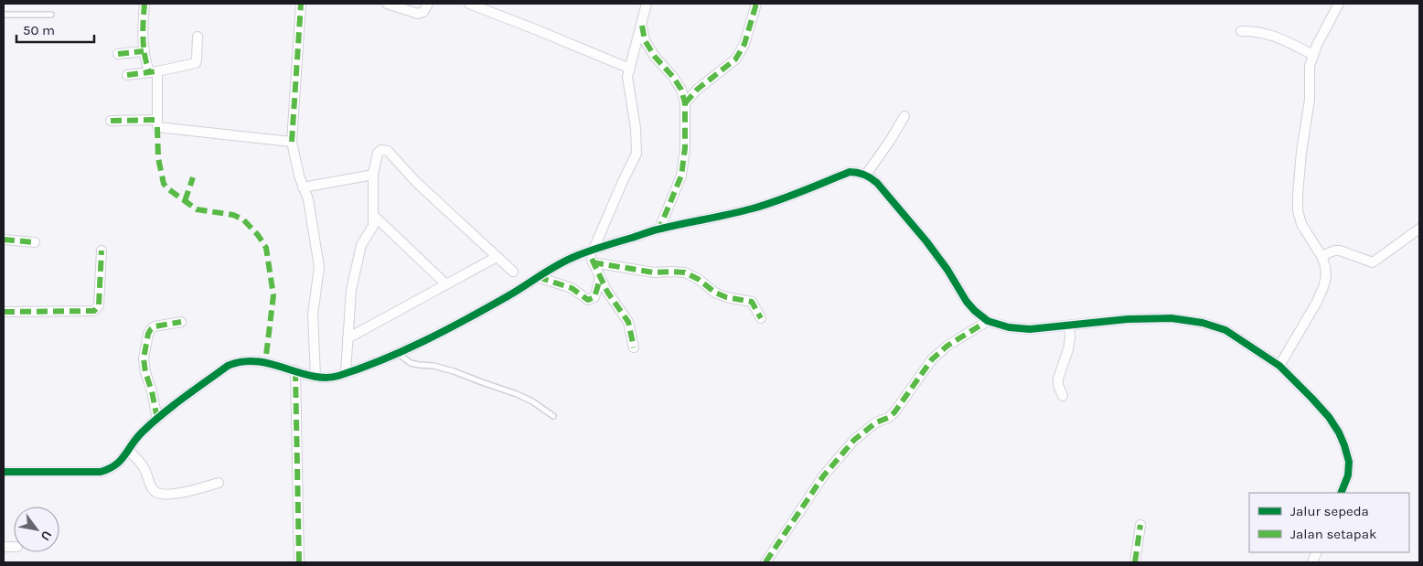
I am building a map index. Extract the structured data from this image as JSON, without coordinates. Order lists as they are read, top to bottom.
{
  "legend": ["Jalur sepeda", "Jalan setapak"],
  "scale_bar": "50 m",
  "north": "bottom right"
}
